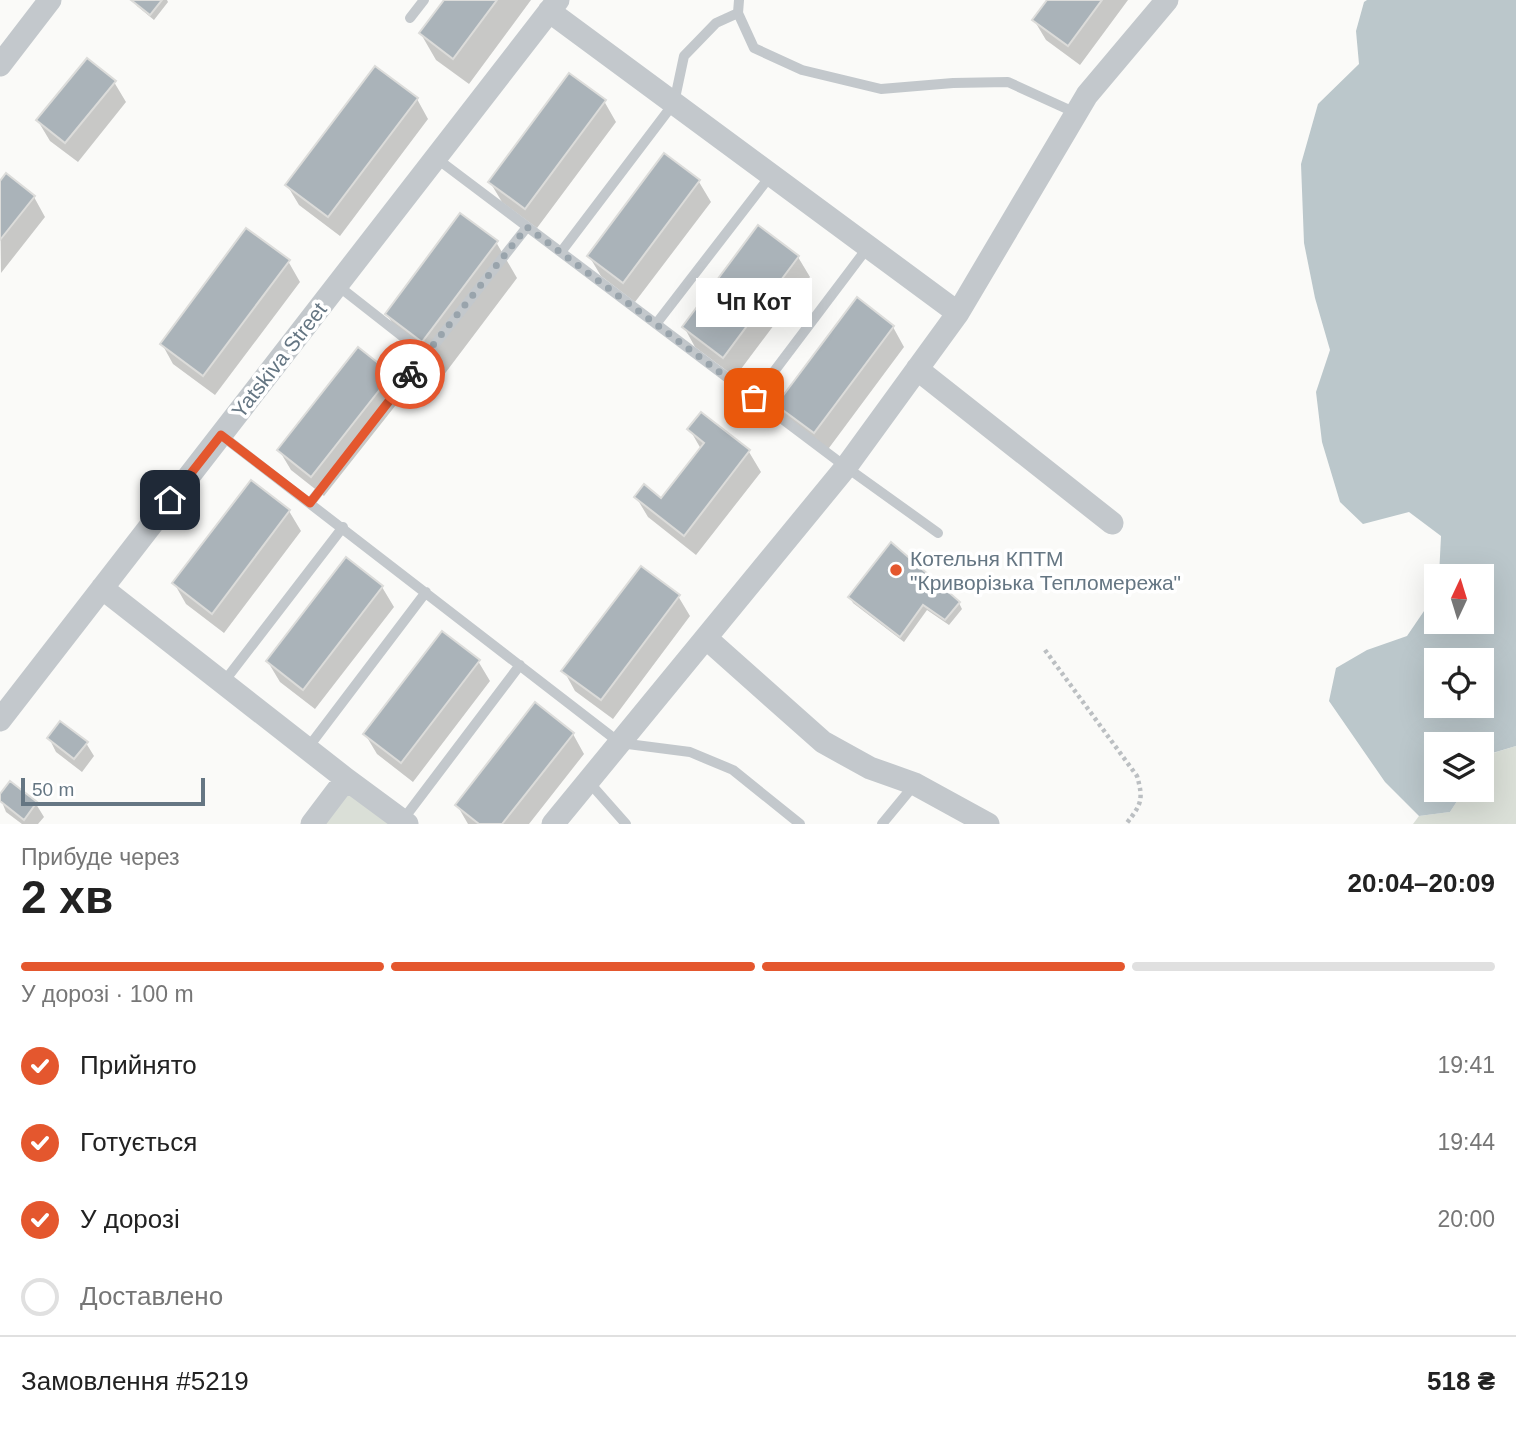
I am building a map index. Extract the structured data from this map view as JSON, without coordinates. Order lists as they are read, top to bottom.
{
  "streets": {
    "street": ["Yatskiva Street"]
  },
  "places": ["Чп Кот", "Котельня КПТМ \"Криворізька Тепломережа\""],
  "scale_bar": "50 m",
  "north": "top",
  "page": {
    "bubble": "Чп Кот",
    "scale": "50 m",
    "heading": ["2 хв", "Прибуде через", "20:04–20:09"],
    "panel": ["Замовлення #5219", "518 ₴"],
    "bar": "У дорозі · 100 m",
    "list": [
      ["Прийнято", "19:41"],
      ["Готується", "19:44"],
      ["У дорозі", "20:00"],
      "Доставлено"
    ]
  }
}
